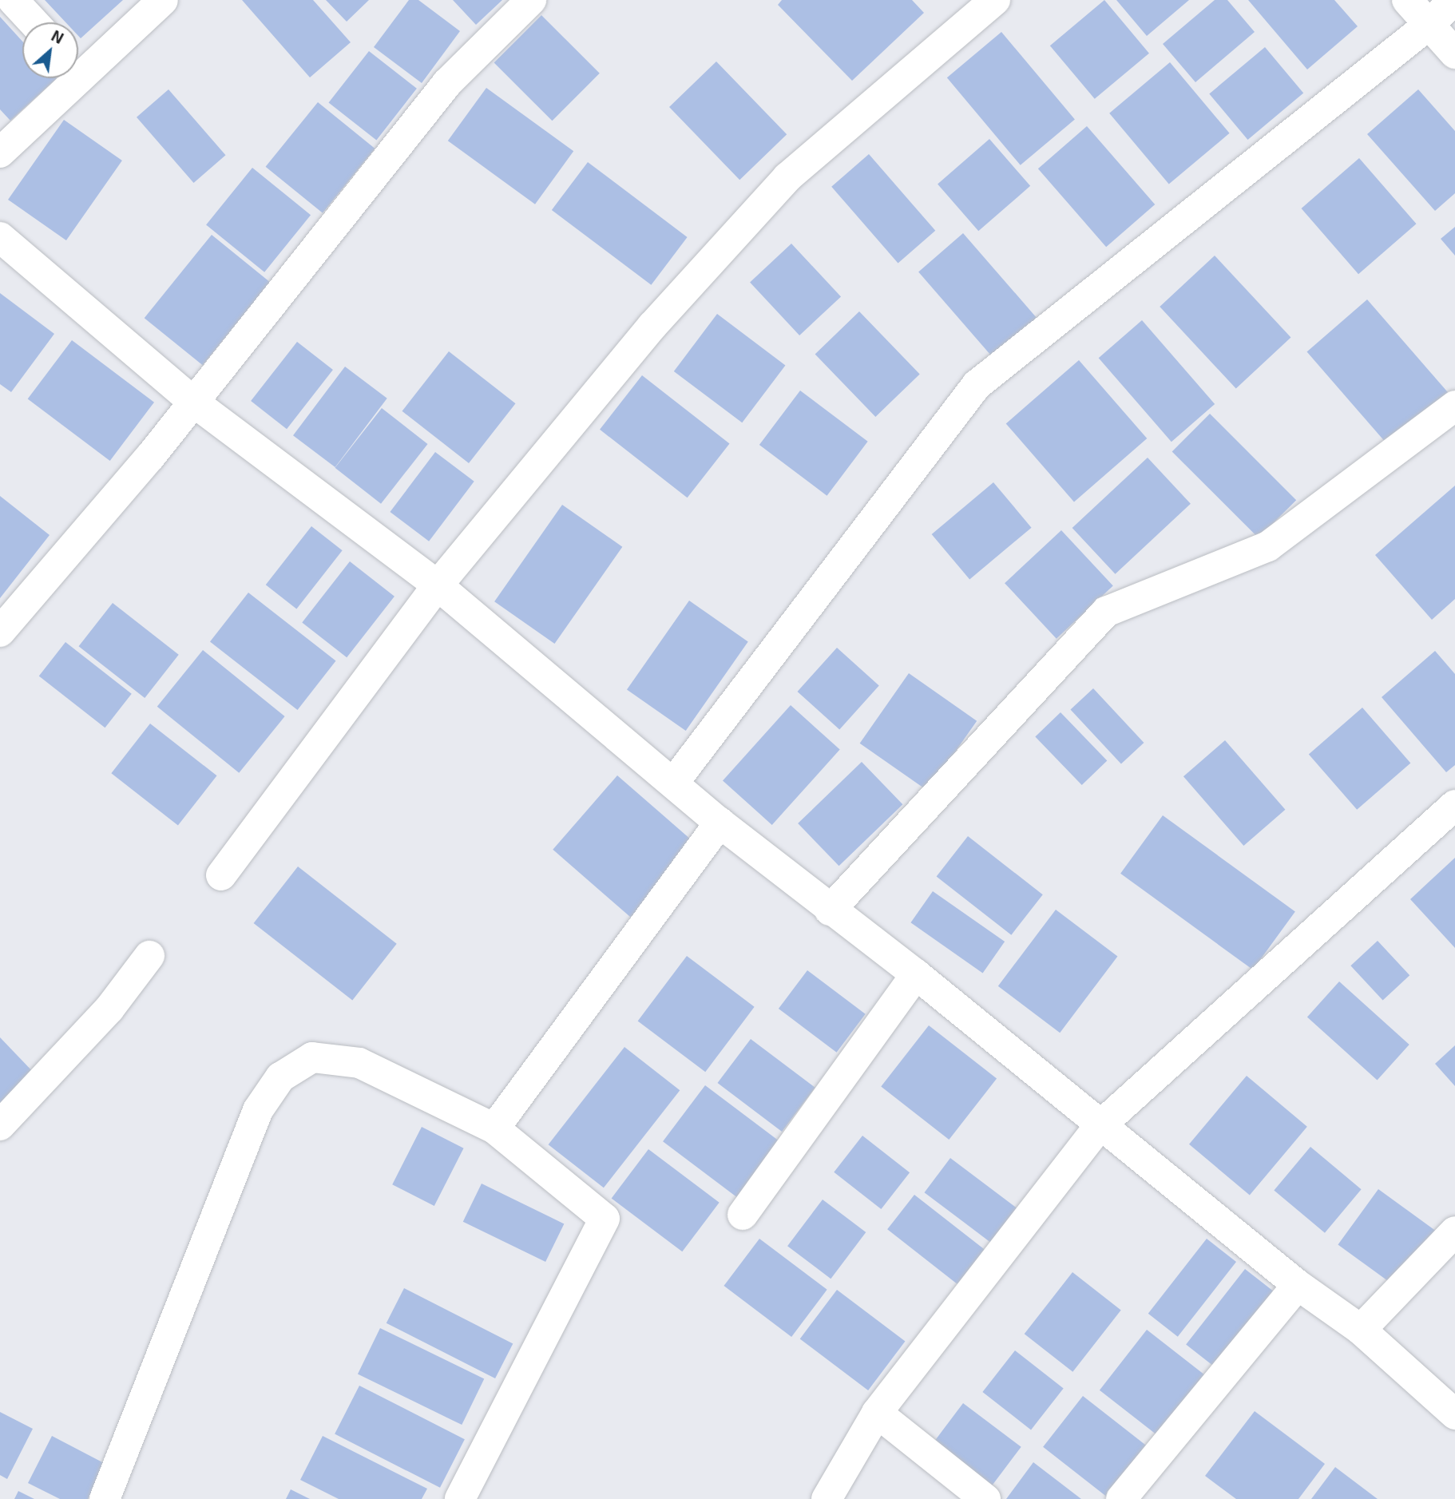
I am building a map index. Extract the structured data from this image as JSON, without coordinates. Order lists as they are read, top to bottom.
{
  "north": "top right"
}
